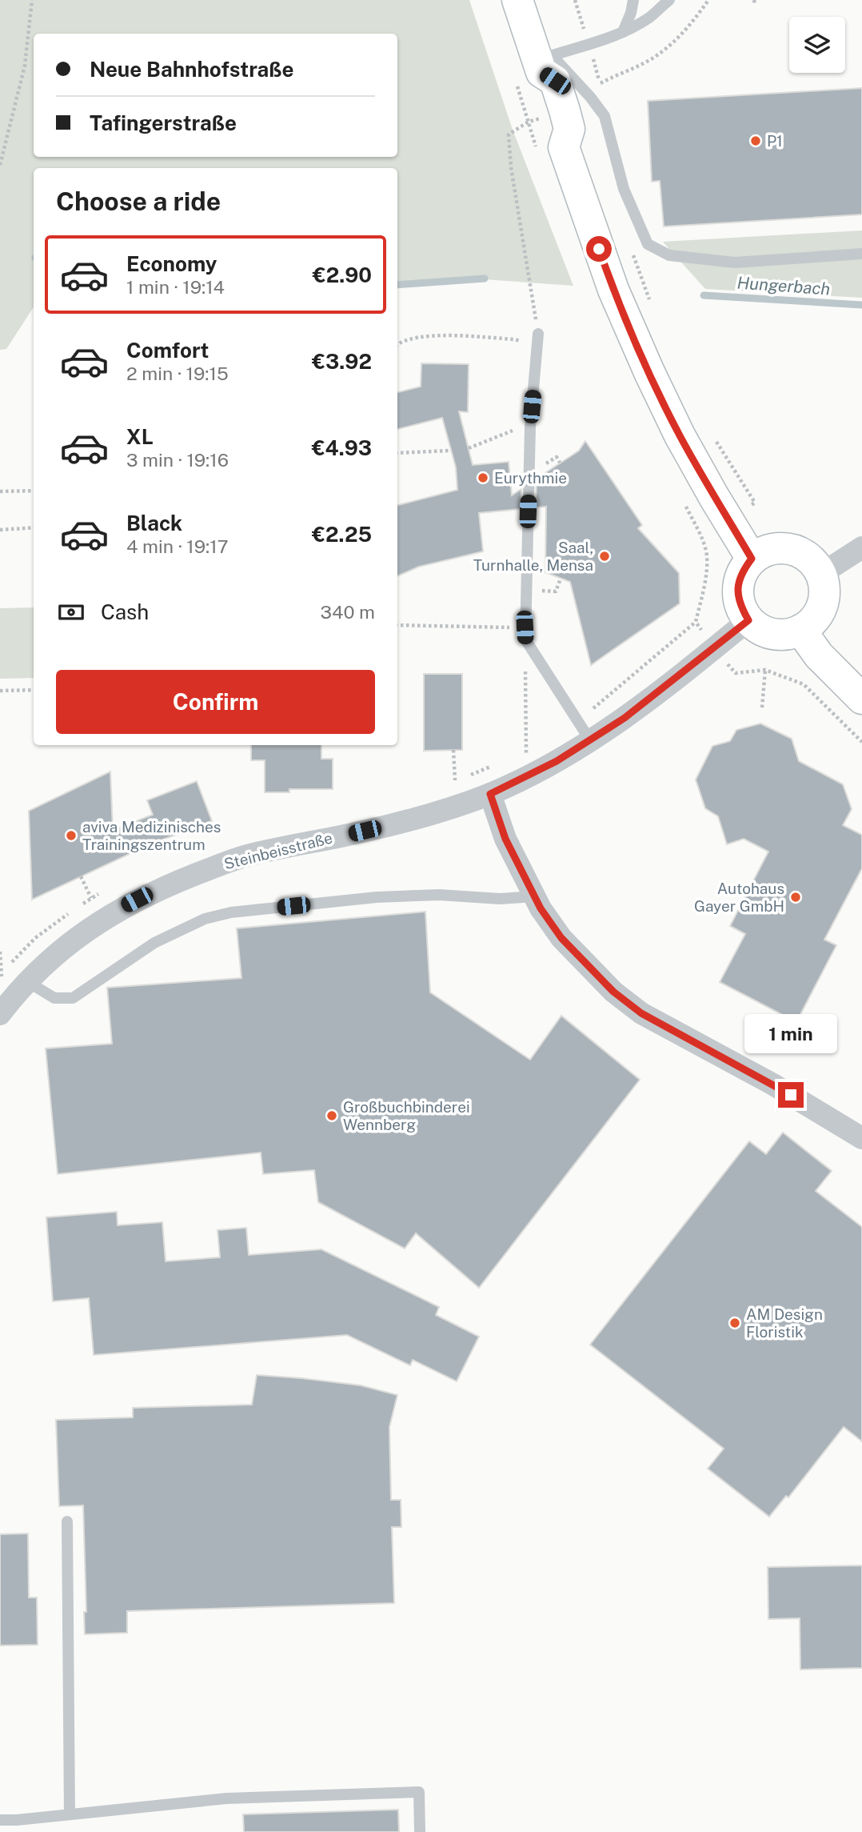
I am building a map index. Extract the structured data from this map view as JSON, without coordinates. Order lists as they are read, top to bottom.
{
  "streets": {
    "street": ["Steinbeisstraße"]
  },
  "water": ["Hungerbach"],
  "places": [
    "P1",
    "Eurythmie",
    "Saal, Turnhalle, Mensa",
    "aviva Medizinisches Trainingszentrum",
    "Autohaus Gayer GmbH",
    "Großbuchbinderei Wennberg",
    "AM Design Floristik"
  ],
  "page": {
    "banner": ["Neue Bahnhofstraße", "Tafingerstraße"],
    "heading": "Choose a ride",
    "list": [
      {
        "name": "Economy",
        "note": "1 min · 19:14",
        "value": "€2.90"
      },
      {
        "name": "Comfort",
        "note": "2 min · 19:15",
        "value": "€3.92"
      },
      {
        "name": "XL",
        "note": "3 min · 19:16",
        "value": "€4.93"
      },
      {
        "name": "Black",
        "note": "4 min · 19:17",
        "value": "€2.25"
      }
    ],
    "pay": ["Cash", "340 m"],
    "buttons": "Confirm",
    "bubble": "1 min"
  }
}
